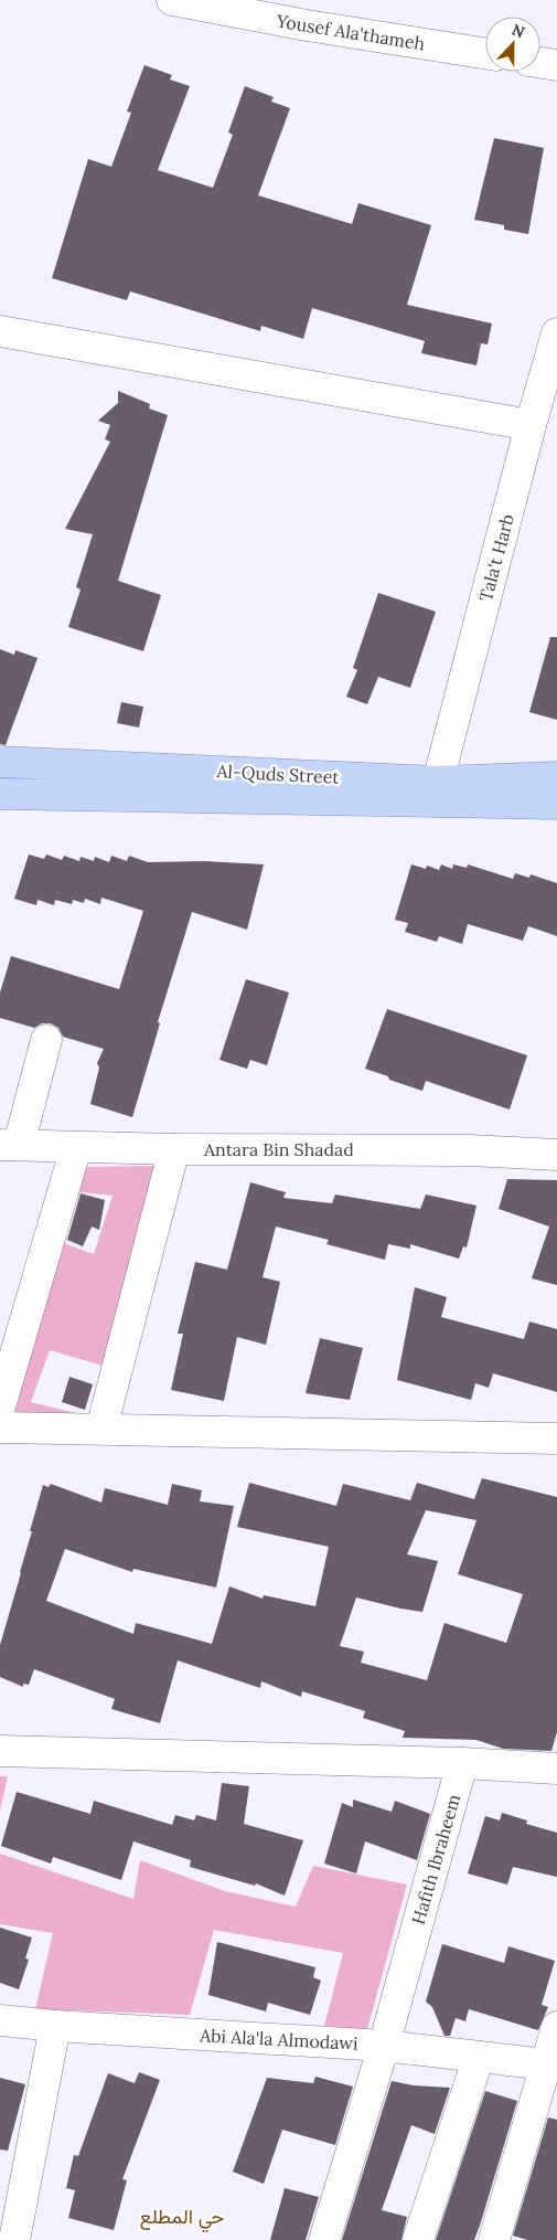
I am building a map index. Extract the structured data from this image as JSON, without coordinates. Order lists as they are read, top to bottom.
{
  "streets": {
    "main road": ["Al-Quds Street"],
    "street": [
      "Yousef Ala'thameh",
      "Tala't Harb",
      "Antara Bin Shadad",
      "Hafith Ibraheem",
      "Abi Ala'la Almodawi"
    ]
  },
  "crossings": [
    ["Tala't Harb", "Al-Quds Street"],
    ["Hafith Ibraheem", "Abi Ala'la Almodawi"]
  ],
  "districts": ["حي المطلع"],
  "north": "top"
}
